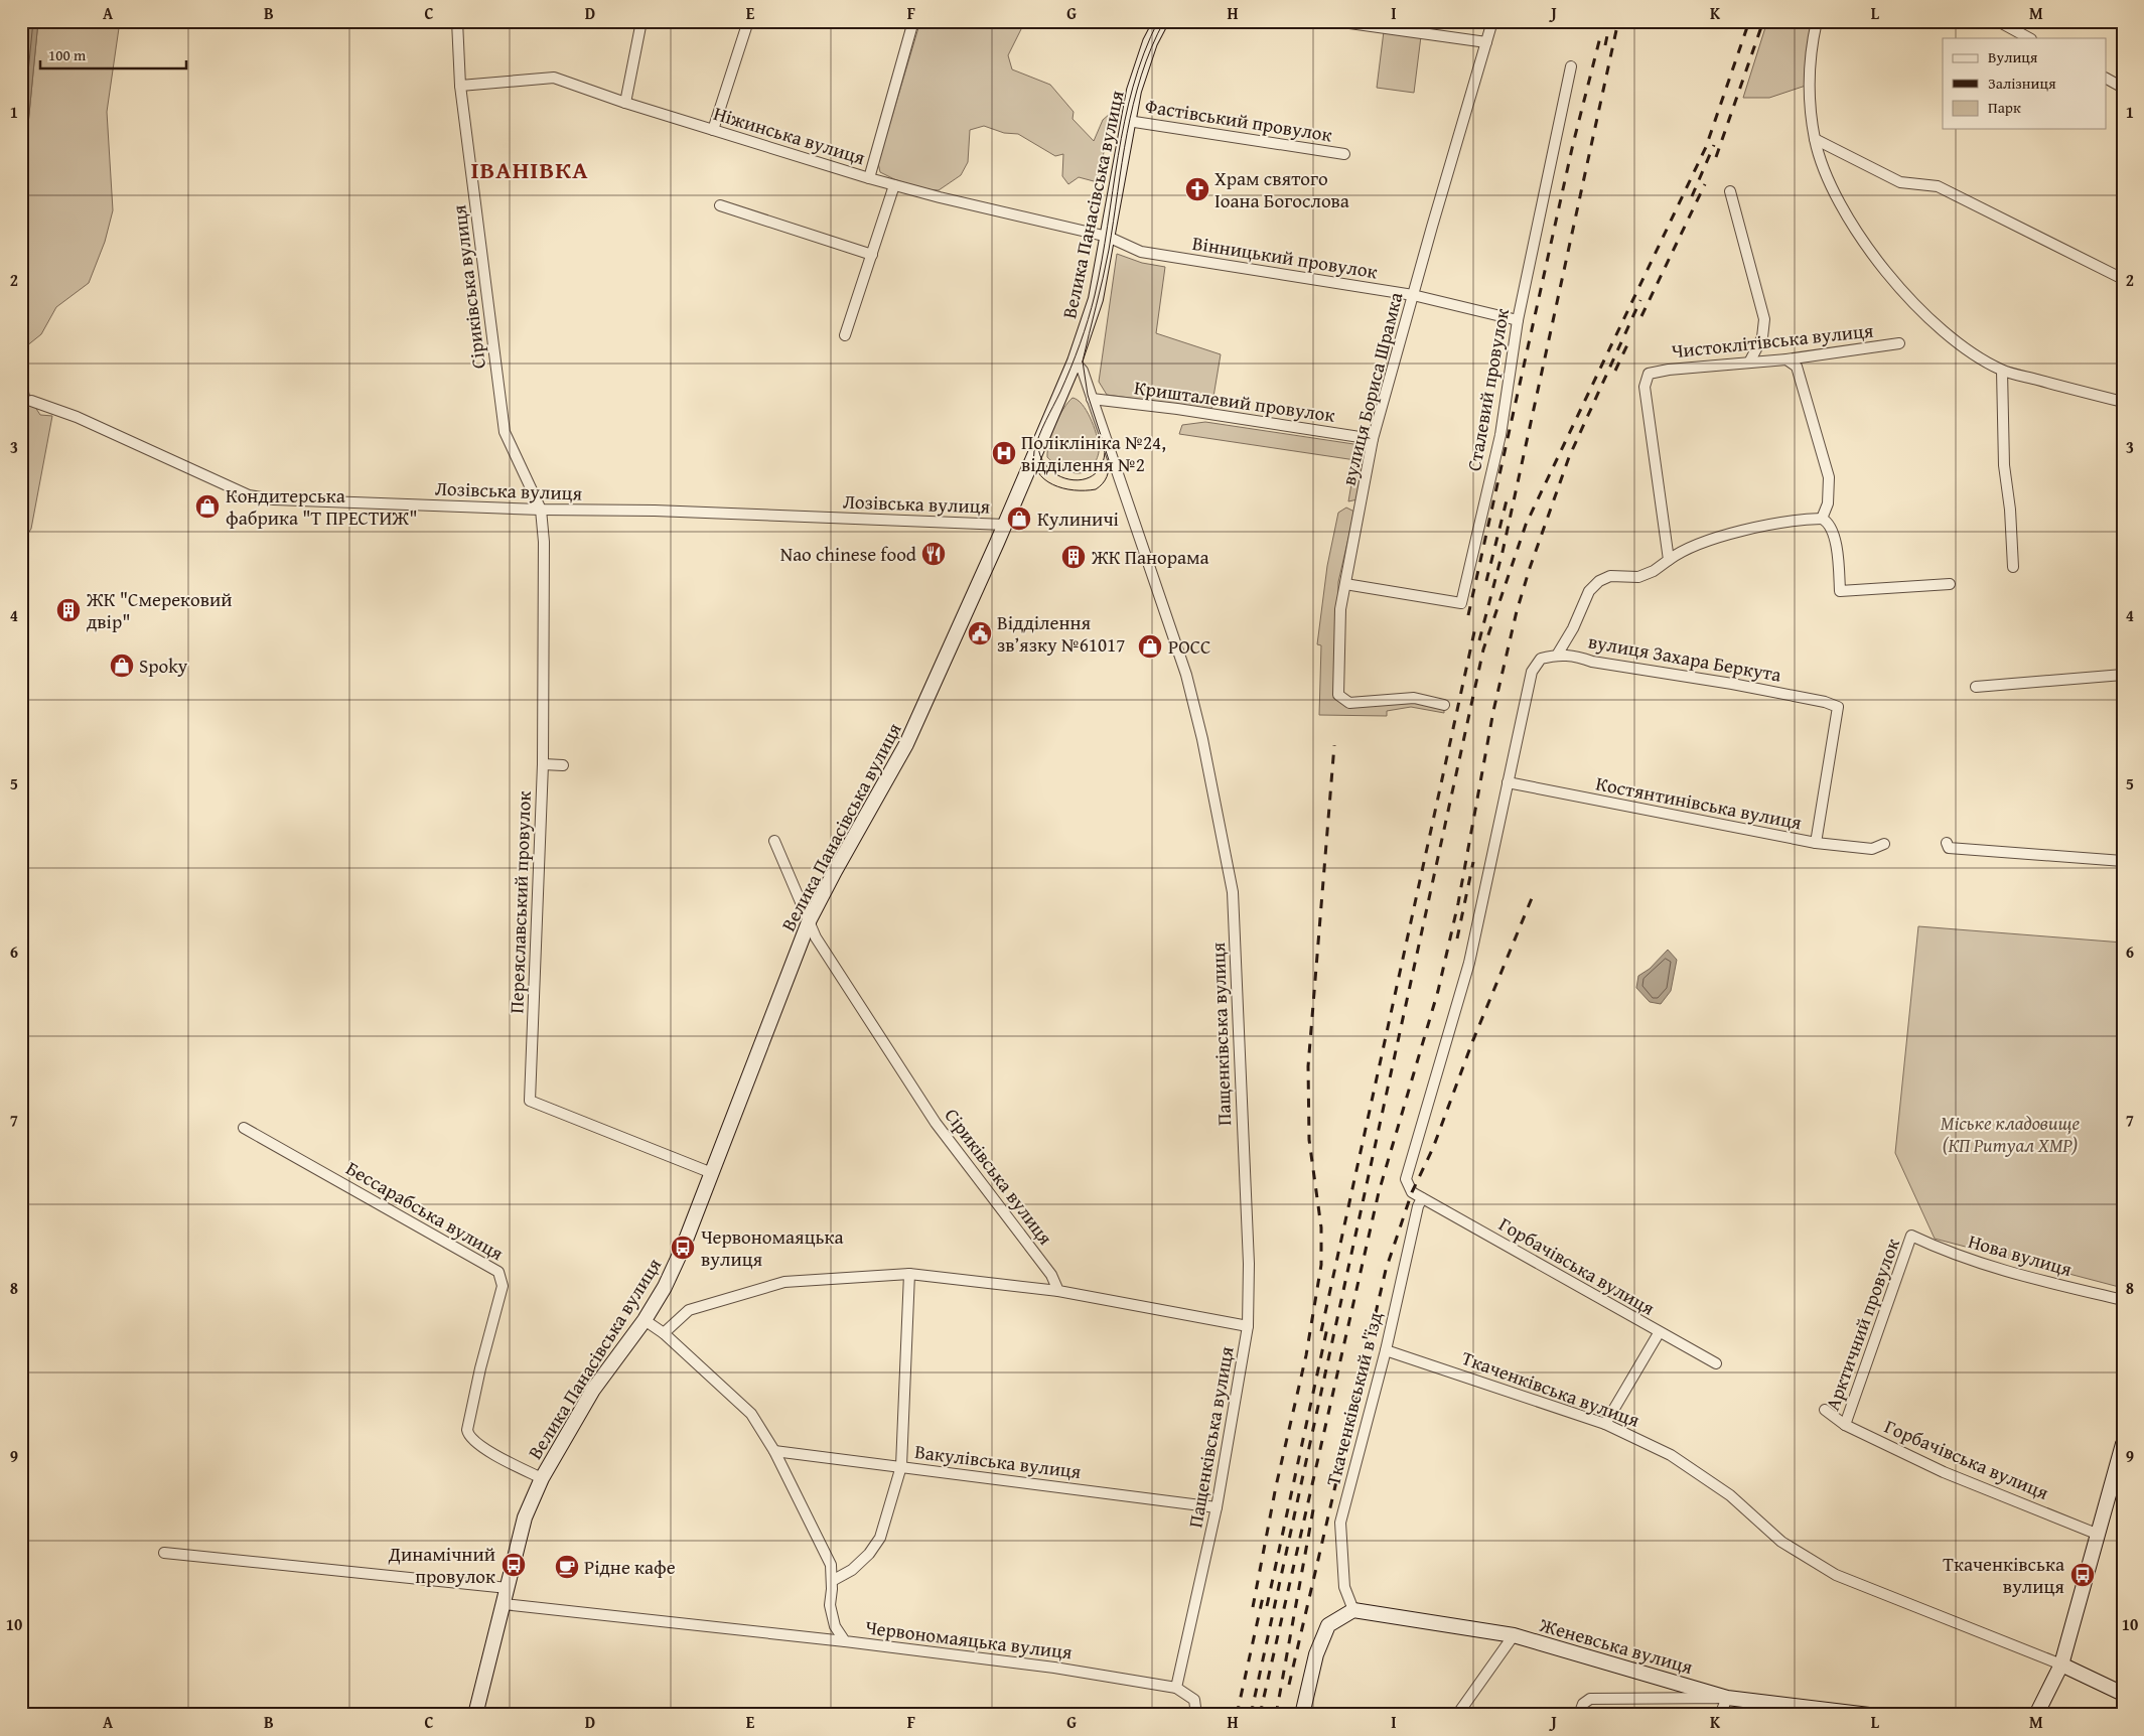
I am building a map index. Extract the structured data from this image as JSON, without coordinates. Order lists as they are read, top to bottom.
{
  "streets": {
    "street": [
      "Фастівський провулок",
      "Ніжинська вулиця",
      "Велика Панасівська вулиця",
      "Вінницький провулок",
      "Сіриківська вулиця",
      "Чистоклітівська вулиця",
      "вулиця Бориса Шрамка",
      "Сталевий провулок",
      "Кришталевий провулок",
      "Лозівська вулиця",
      "вулиця Захара Беркута",
      "Костянтинівська вулиця",
      "Переяславський провулок",
      "Пащенківська вулиця",
      "Бессарабська вулиця",
      "Нова вулиця",
      "Горбачівська вулиця",
      "Арктичний провулок",
      "Ткаченківська вулиця",
      "Ткаченківський в'їзд",
      "Вакулівська вулиця",
      "Червономаяцька вулиця",
      "Женевська вулиця"
    ]
  },
  "crossings": [
    ["Фастівський провулок", "Велика Панасівська вулиця"],
    ["Ніжинська вулиця", "Велика Панасівська вулиця"],
    ["Ніжинська вулиця", "Вінницький провулок"],
    ["Ніжинська вулиця", "Сіриківська вулиця"],
    ["Велика Панасівська вулиця", "Вінницький провулок"],
    ["Велика Панасівська вулиця", "Сіриківська вулиця"],
    ["Велика Панасівська вулиця", "Лозівська вулиця"],
    ["Велика Панасівська вулиця", "Переяславський провулок"],
    ["Велика Панасівська вулиця", "Пащенківська вулиця"],
    ["Велика Панасівська вулиця", "Бессарабська вулиця"],
    ["Велика Панасівська вулиця", "Червономаяцька вулиця"],
    ["Вінницький провулок", "вулиця Бориса Шрамка"],
    ["Вінницький провулок", "Сталевий провулок"],
    ["Сіриківська вулиця", "Лозівська вулиця"],
    ["Сіриківська вулиця", "Переяславський провулок"],
    ["вулиця Бориса Шрамка", "Сталевий провулок"],
    ["вулиця Бориса Шрамка", "Кришталевий провулок"],
    ["Кришталевий провулок", "Пащенківська вулиця"],
    ["Лозівська вулиця", "Переяславський провулок"],
    ["вулиця Захара Беркута", "Костянтинівська вулиця"],
    ["вулиця Захара Беркута", "Горбачівська вулиця"],
    ["Костянтинівська вулиця", "Горбачівська вулиця"],
    ["Пащенківська вулиця", "Вакулівська вулиця"],
    ["Пащенківська вулиця", "Червономаяцька вулиця"],
    ["Нова вулиця", "Арктичний провулок"],
    ["Горбачівська вулиця", "Арктичний провулок"],
    ["Горбачівська вулиця", "Ткаченківський в'їзд"],
    ["Ткаченківська вулиця", "Ткаченківський в'їзд"],
    ["Ткаченківський в'їзд", "Женевська вулиця"],
    ["Вакулівська вулиця", "Червономаяцька вулиця"]
  ],
  "districts": ["ІВАНІВКА"],
  "parks": ["Міське кладовище (КП Ритуал ХМР)"],
  "places": {
    "church": ["Храм святого Іоана Богослова"],
    "hospital": ["Поліклініка №24, відділення №2"],
    "shop": [
      "Кондитерська фабрика \"Т ПРЕСТИЖ\"",
      "Кулиничі",
      "РОСС",
      "Spoky"
    ],
    "restaurant": ["Nao chinese food"],
    "building": ["ЖК Панорама", "ЖК \"Смерековий двір\""],
    "public building": ["Відділення зв’язку №61017"],
    "bus stop": ["Червономаяцька вулиця", "Динамічний провулок", "Ткаченківська вулиця"],
    "cafe": ["Рідне кафе"]
  },
  "legend": ["Вулиця", "Залізниця", "Парк"],
  "scale_bar": "100 m",
  "grid": {
    "columns": [
      "A",
      "B",
      "C",
      "D",
      "E",
      "F",
      "G",
      "H",
      "I",
      "J",
      "K",
      "L",
      "M"
    ],
    "rows": [
      "1",
      "2",
      "3",
      "4",
      "5",
      "6",
      "7",
      "8",
      "9",
      "10"
    ]
  }
}
